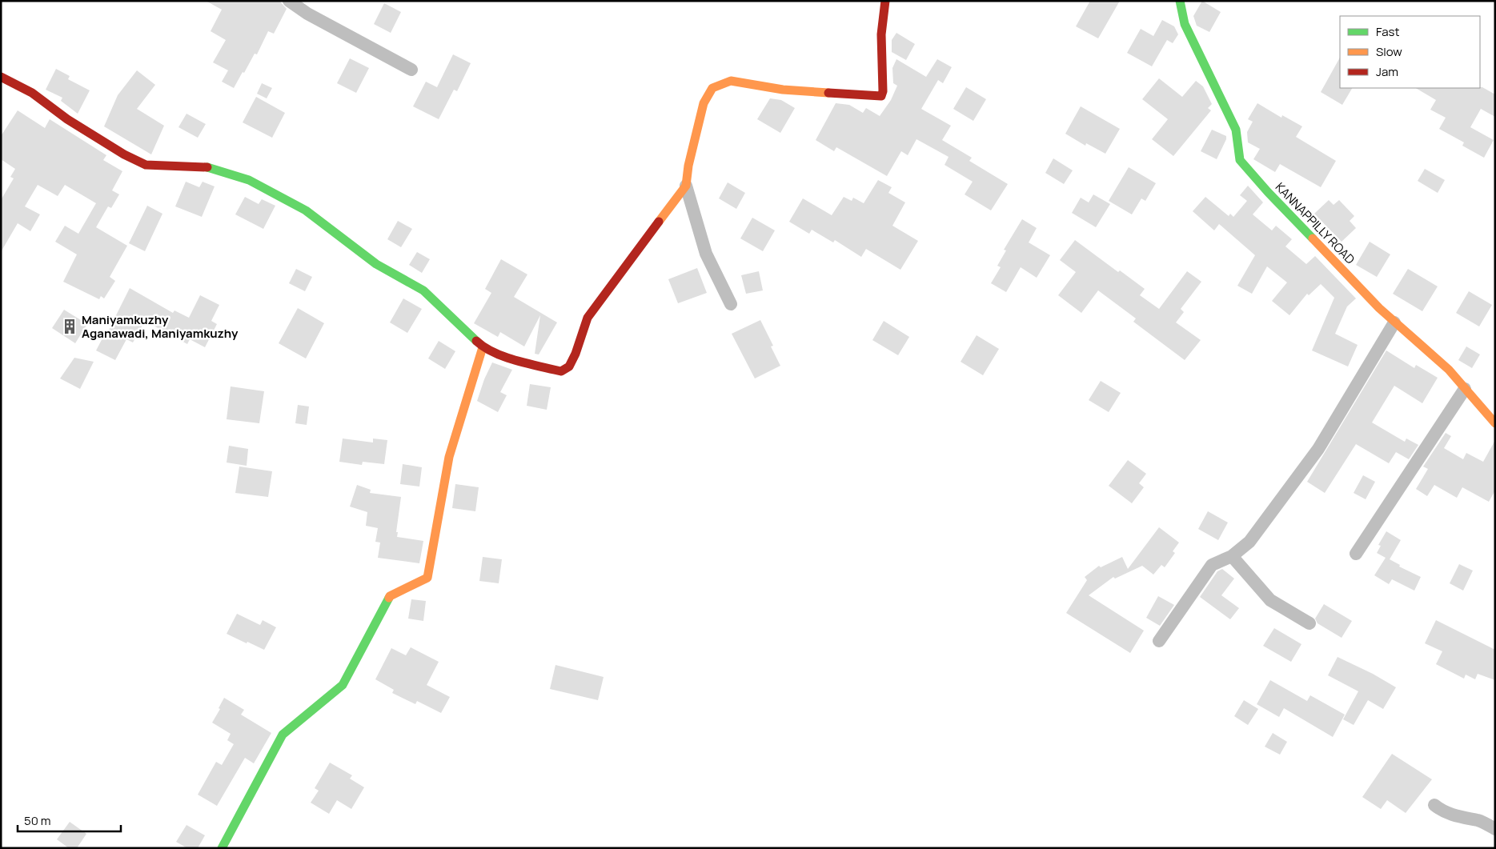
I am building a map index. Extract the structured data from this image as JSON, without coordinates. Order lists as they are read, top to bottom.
{
  "streets": {
    "street": ["KANNAPPILLY ROAD"]
  },
  "places": {
    "building": ["Maniyamkuzhy Aganawadi, Maniyamkuzhy"]
  },
  "legend": ["Fast", "Slow", "Jam"],
  "scale_bar": "50 m"
}
